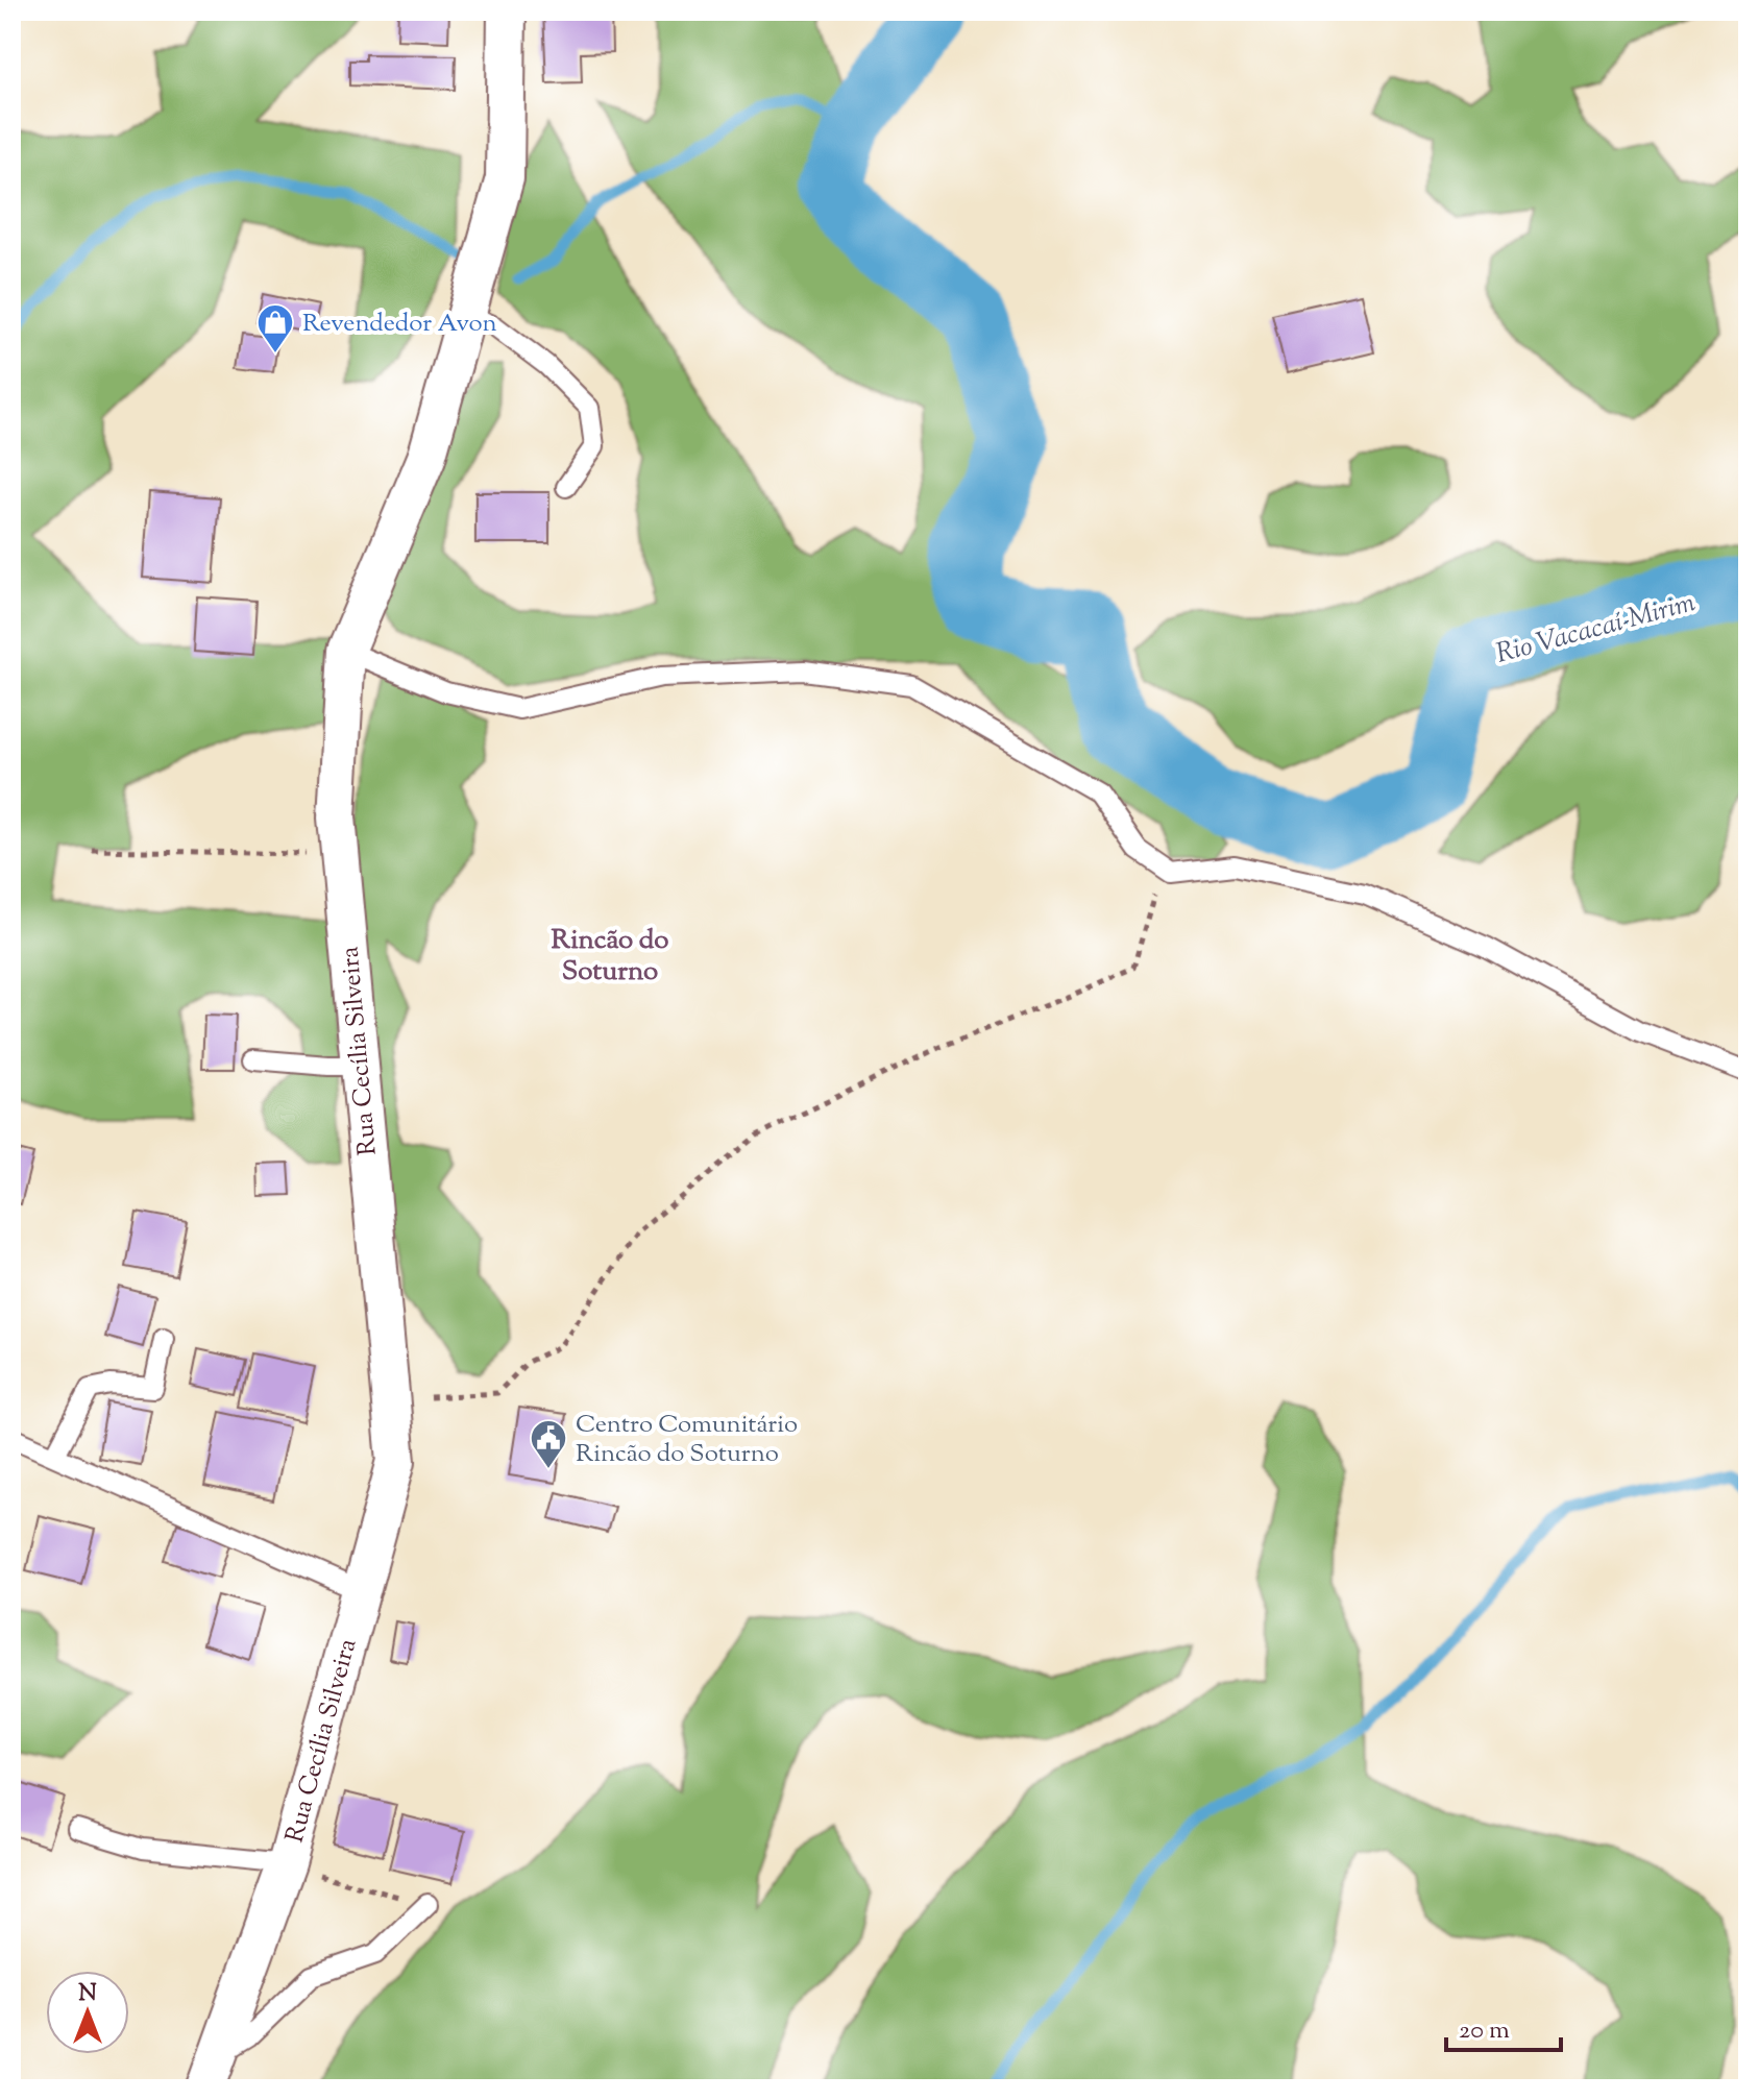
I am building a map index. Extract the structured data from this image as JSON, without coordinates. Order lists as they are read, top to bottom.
{
  "streets": {
    "street": ["Rua Cecília Silveira"]
  },
  "districts": ["Rincão do Soturno"],
  "water": ["Rio Vacacaí-Mirim"],
  "places": {
    "shop": ["Revendedor Avon"],
    "public building": ["Centro Comunitário Rincão do Soturno"]
  },
  "scale_bar": "20 m",
  "north": "top"
}
